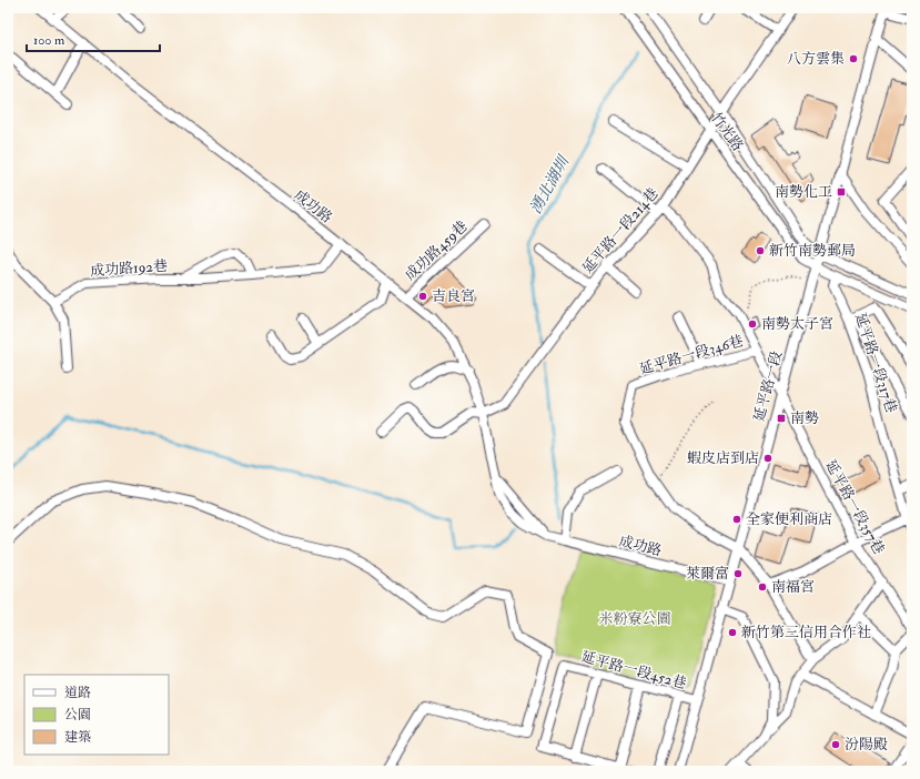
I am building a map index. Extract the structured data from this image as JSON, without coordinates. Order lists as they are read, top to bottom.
{
  "streets": {
    "street": [
      "竹光路",
      "成功路",
      "延平路一段214巷",
      "成功路459巷",
      "成功路192巷",
      "延平路一段346巷",
      "延平路一段317巷",
      "延平路一段",
      "延平路一段357巷",
      "延平路一段452巷"
    ]
  },
  "crossings": [
    ["竹光路", "延平路一段214巷"],
    ["竹光路", "延平路一段317巷"],
    ["竹光路", "延平路一段"],
    ["成功路", "延平路一段214巷"],
    ["成功路", "成功路459巷"],
    ["成功路", "成功路192巷"],
    ["成功路", "延平路一段"],
    ["延平路一段214巷", "延平路一段357巷"],
    ["延平路一段346巷", "延平路一段"],
    ["延平路一段346巷", "延平路一段357巷"],
    ["延平路一段", "延平路一段357巷"],
    ["延平路一段", "延平路一段452巷"]
  ],
  "water": ["湧北湖圳"],
  "parks": ["米粉寮公園"],
  "places": {
    "other": [
      "八方雲集",
      "新竹南勢郵局",
      "吉良宮",
      "南勢太子宮",
      "蝦皮店到店",
      "全家便利商店",
      "萊爾富",
      "南福宮",
      "新竹第三信用合作社",
      "汾陽殿"
    ],
    "transit": ["南勢化工", "南勢"]
  },
  "legend": ["道路", "公園", "建築"],
  "scale_bar": "100 m"
}
